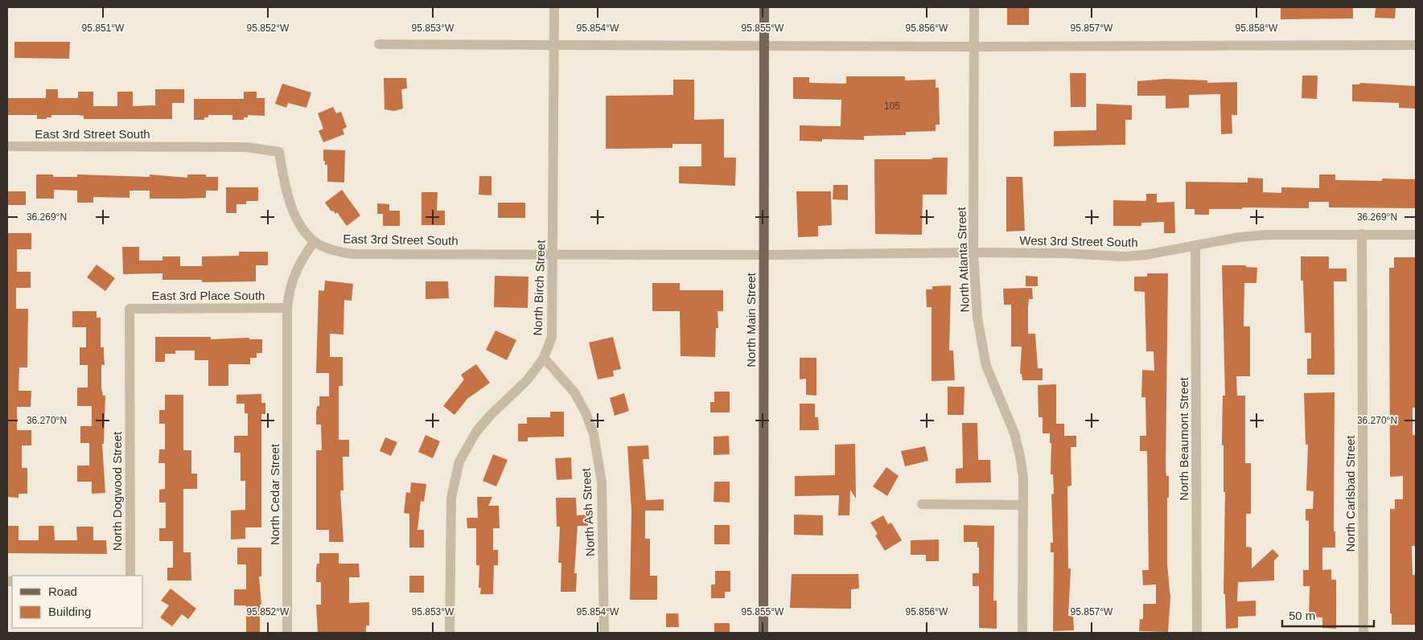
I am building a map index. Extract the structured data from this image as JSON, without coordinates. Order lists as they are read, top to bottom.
{
  "streets": {
    "main road": ["North Main Street"],
    "street": [
      "East 3rd Street South",
      "West 3rd Street South",
      "North Atlanta Street",
      "North Birch Street",
      "East 3rd Place South",
      "North Beaumont Street",
      "North Dogwood Street",
      "North Carlsbad Street",
      "North Cedar Street",
      "North Ash Street"
    ]
  },
  "crossings": [
    ["East 3rd Street South", "West 3rd Street South"],
    ["East 3rd Street South", "North Birch Street"],
    ["East 3rd Street South", "North Main Street"],
    ["East 3rd Street South", "North Cedar Street"],
    ["West 3rd Street South", "North Atlanta Street"],
    ["West 3rd Street South", "North Main Street"],
    ["West 3rd Street South", "North Beaumont Street"],
    ["West 3rd Street South", "North Carlsbad Street"],
    ["North Birch Street", "North Ash Street"],
    ["East 3rd Place South", "North Dogwood Street"],
    ["East 3rd Place South", "North Cedar Street"]
  ],
  "house_numbers": ["105"],
  "legend": ["Road", "Building"],
  "scale_bar": "50 m",
  "coordinates": [
    "95.851°W",
    "95.852°W",
    "95.853°W",
    "95.854°W",
    "95.855°W",
    "95.856°W",
    "95.857°W",
    "95.858°W",
    "36.269°N",
    "36.270°N"
  ]
}
